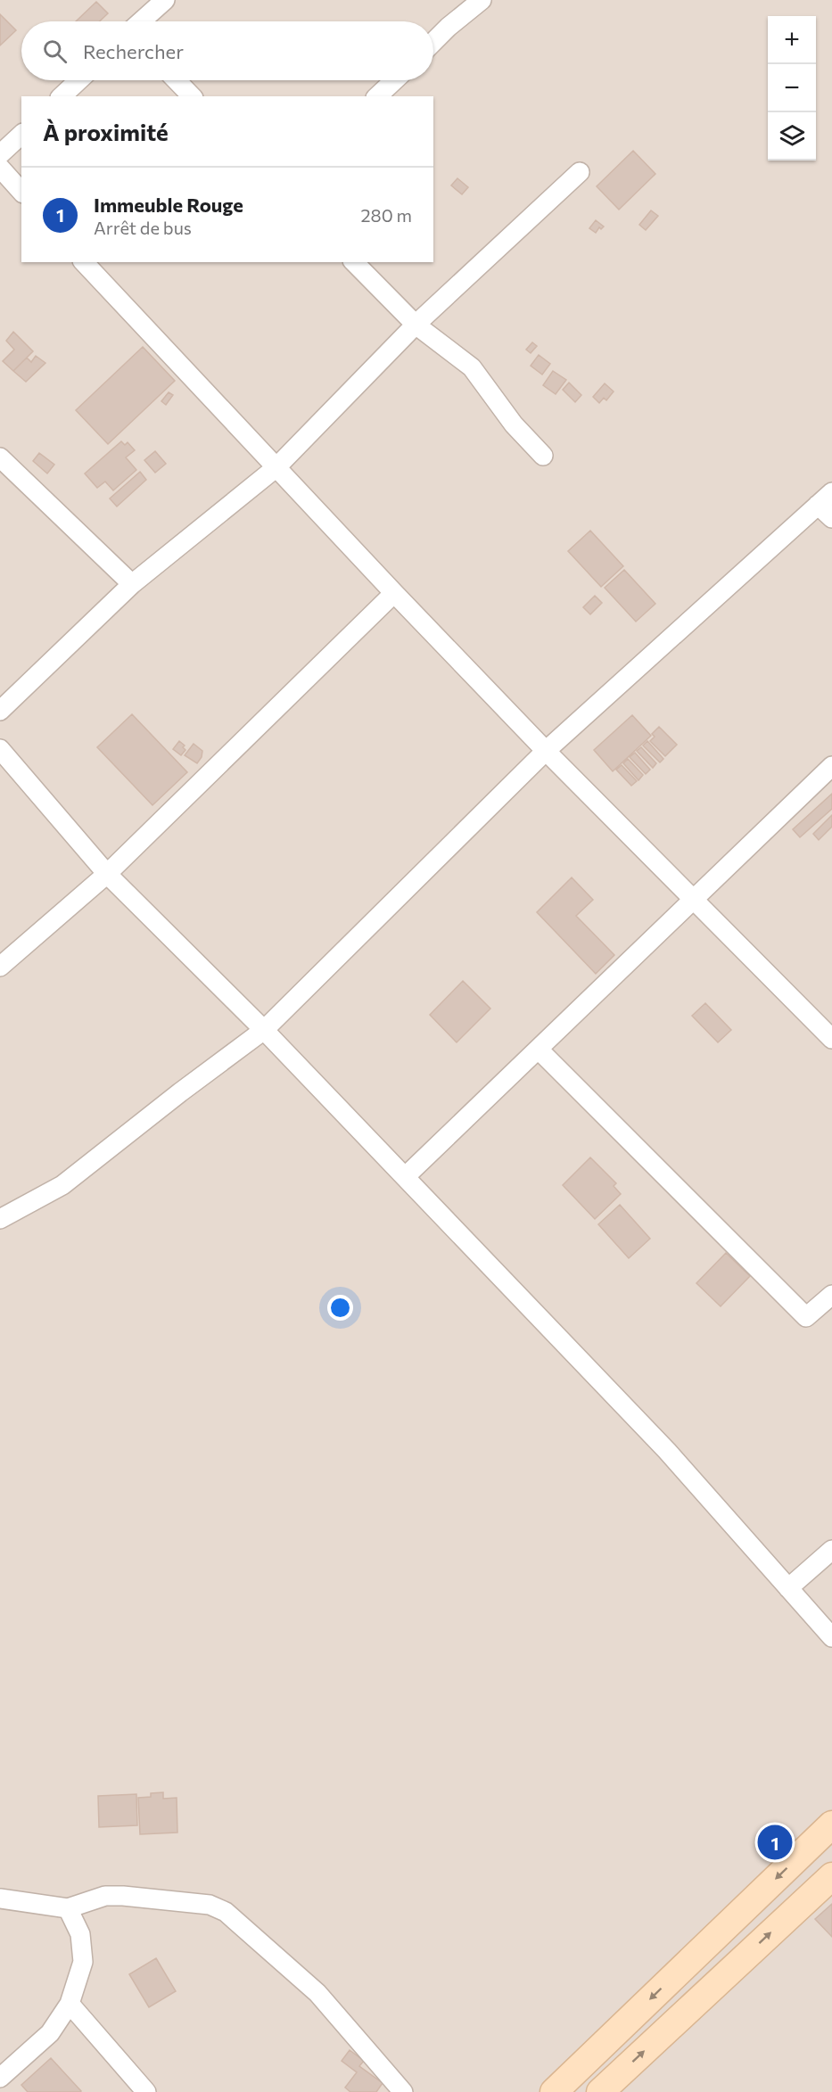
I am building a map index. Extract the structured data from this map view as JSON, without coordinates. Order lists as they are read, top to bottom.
{
  "page": {
    "map_buttons": ["+", "−"],
    "search": "Rechercher",
    "heading": "À proximité",
    "list": [
      {
        "mark": "1",
        "name": "Immeuble Rouge",
        "note": "Arrêt de bus",
        "value": "280 m"
      }
    ],
    "pins": "1"
  }
}
